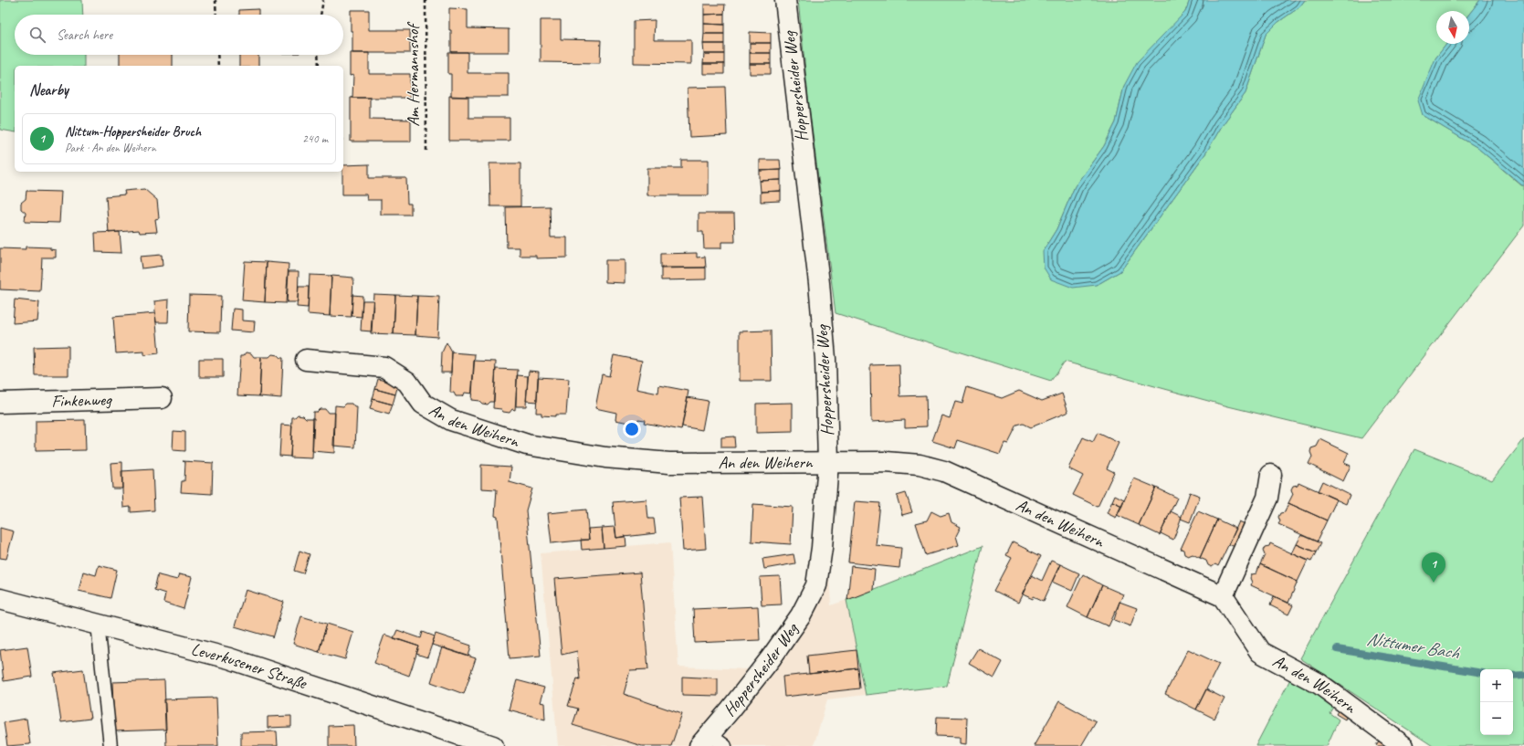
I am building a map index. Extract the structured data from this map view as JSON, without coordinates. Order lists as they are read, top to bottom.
{
  "streets": {
    "street": [
      "Hoppersheider Weg",
      "Finkenweg",
      "An den Weihern",
      "Leverkusener Straße"
    ],
    "path": ["Am Hermannshof"]
  },
  "crossings": [
    ["Hoppersheider Weg", "An den Weihern"]
  ],
  "water": ["Nittumer Bach"],
  "north": "bottom",
  "page": {
    "search": "Search here",
    "heading": "Nearby",
    "list": [
      {
        "mark": "1",
        "name": "Nittum-Hoppersheider Bruch",
        "note": "Park · An den Weihern",
        "value": "240 m"
      }
    ],
    "pins": "1",
    "map_buttons": ["+", "−"]
  }
}
